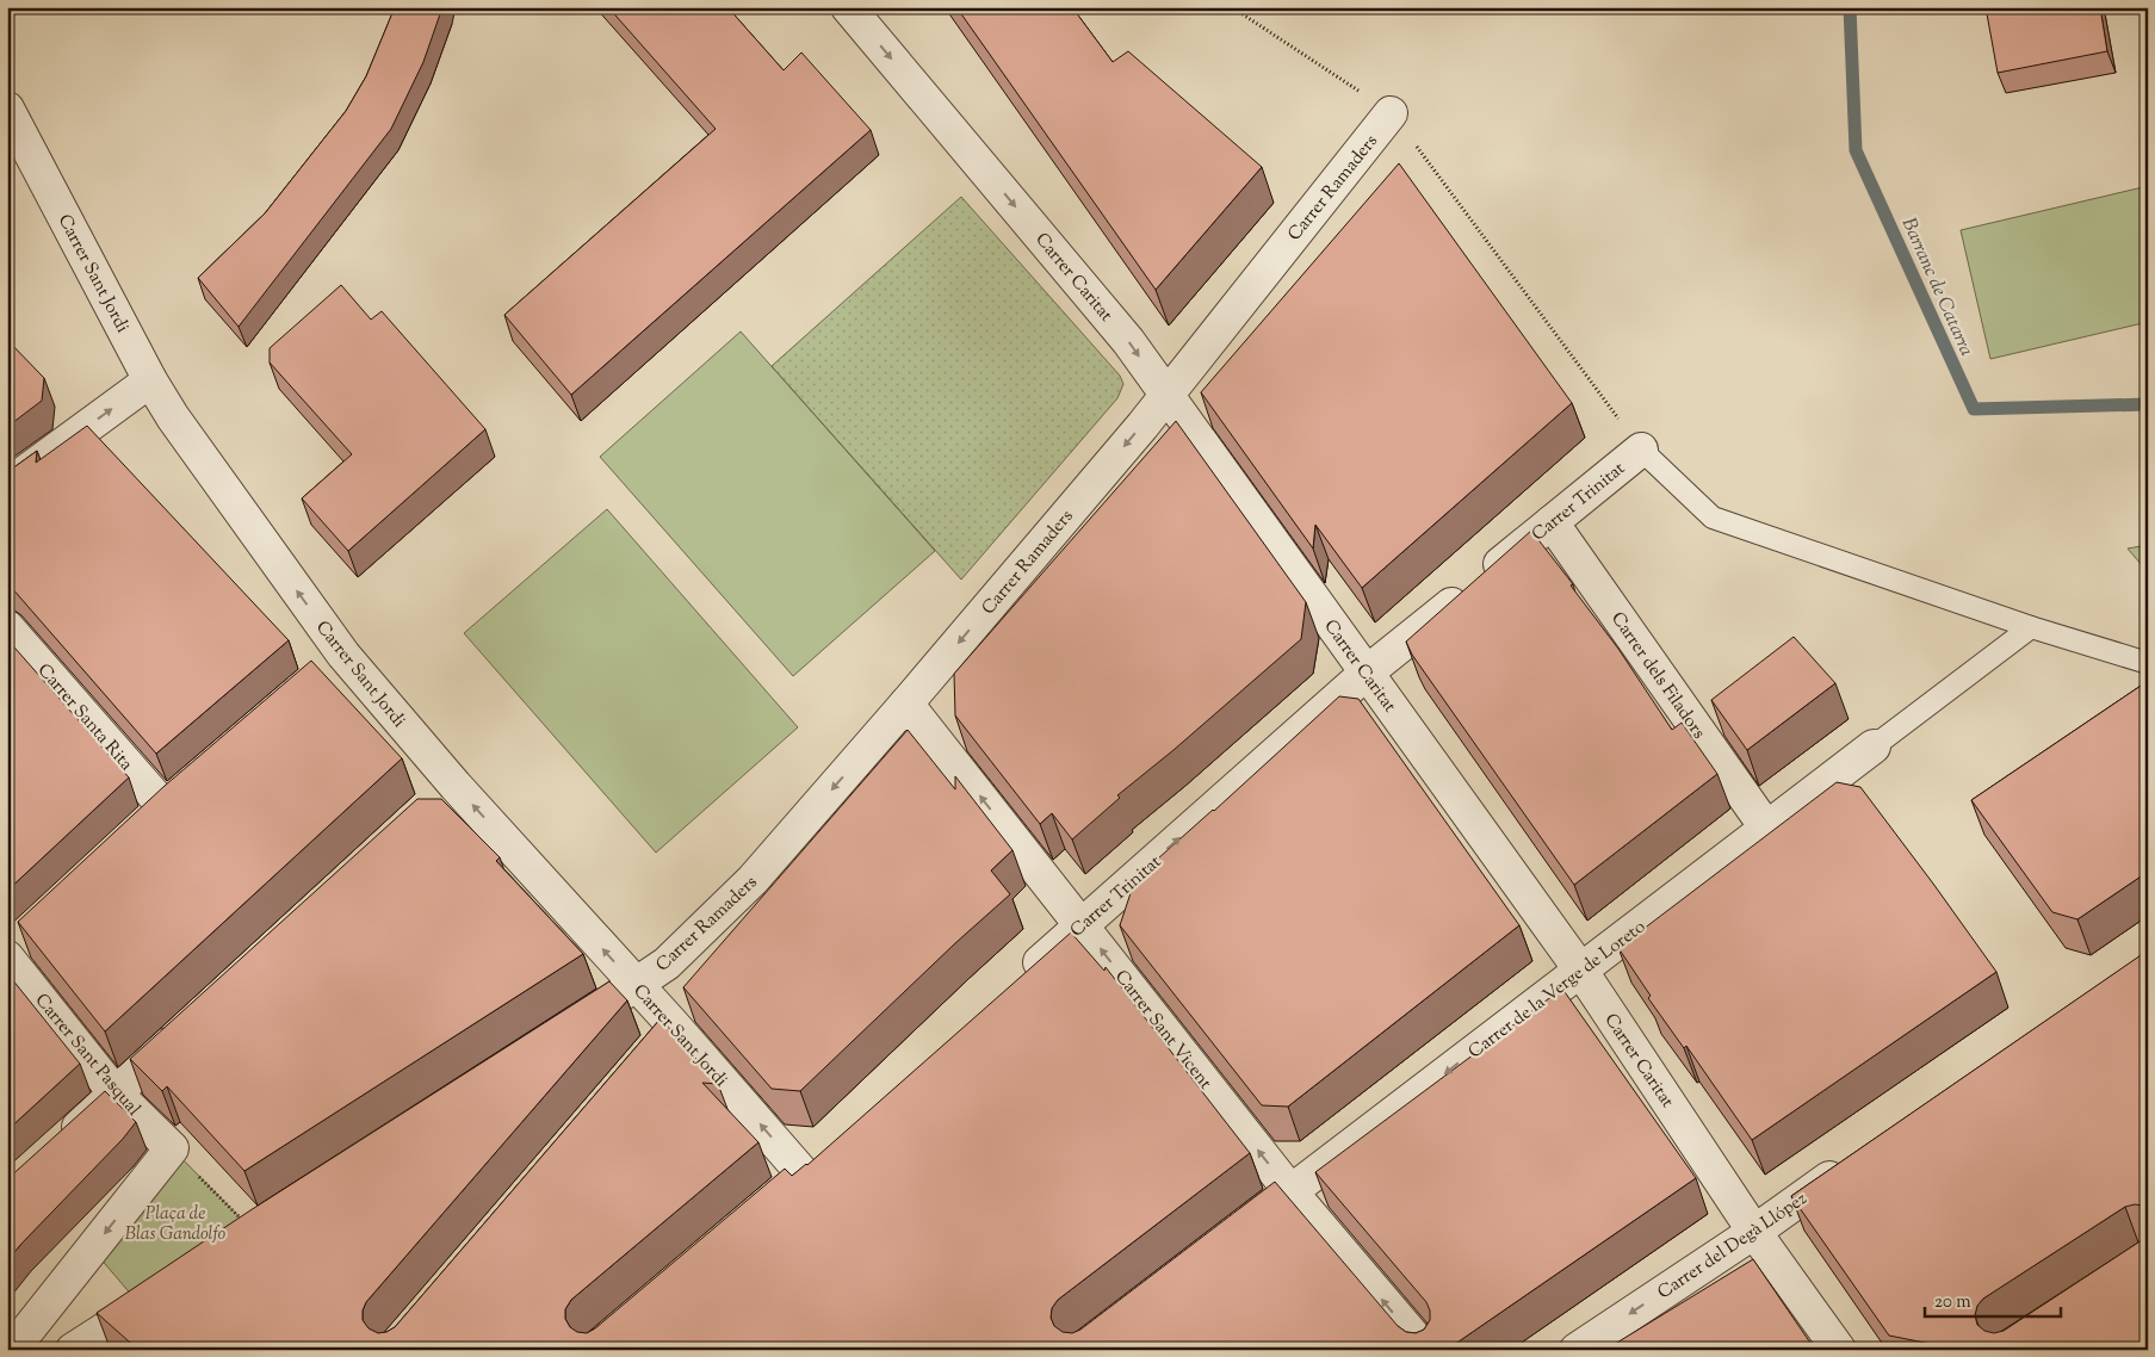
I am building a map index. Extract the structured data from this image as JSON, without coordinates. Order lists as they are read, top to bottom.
{
  "streets": {
    "street": [
      "Carrer Ramaders",
      "Carrer Sant Jordi",
      "Carrer Caritat",
      "Carrer Trinitat",
      "Carrer dels Filadors",
      "Carrer Santa Rita",
      "Carrer de la Verge de Loreto",
      "Carrer Sant Vicent",
      "Carrer Sant Pasqual",
      "Carrer del Degà Llópez"
    ]
  },
  "crossings": [
    ["Carrer Ramaders", "Carrer Sant Jordi"],
    ["Carrer Ramaders", "Carrer Caritat"],
    ["Carrer Ramaders", "Carrer Sant Vicent"],
    ["Carrer Caritat", "Carrer Trinitat"],
    ["Carrer Caritat", "Carrer de la Verge de Loreto"],
    ["Carrer Caritat", "Carrer del Degà Llópez"],
    ["Carrer Trinitat", "Carrer dels Filadors"],
    ["Carrer Trinitat", "Carrer Sant Vicent"],
    ["Carrer dels Filadors", "Carrer de la Verge de Loreto"],
    ["Carrer de la Verge de Loreto", "Carrer Sant Vicent"]
  ],
  "one_way": [
    "Carrer Ramaders",
    "Carrer Sant Jordi",
    "Carrer Trinitat",
    "Carrer de la Verge de Loreto",
    "Carrer Sant Vicent",
    "Carrer del Degà Llópez"
  ],
  "water": ["Barranc de Catarra"],
  "parks": ["Plaça de Blas Gandolfo"],
  "scale_bar": "20 m"
}
